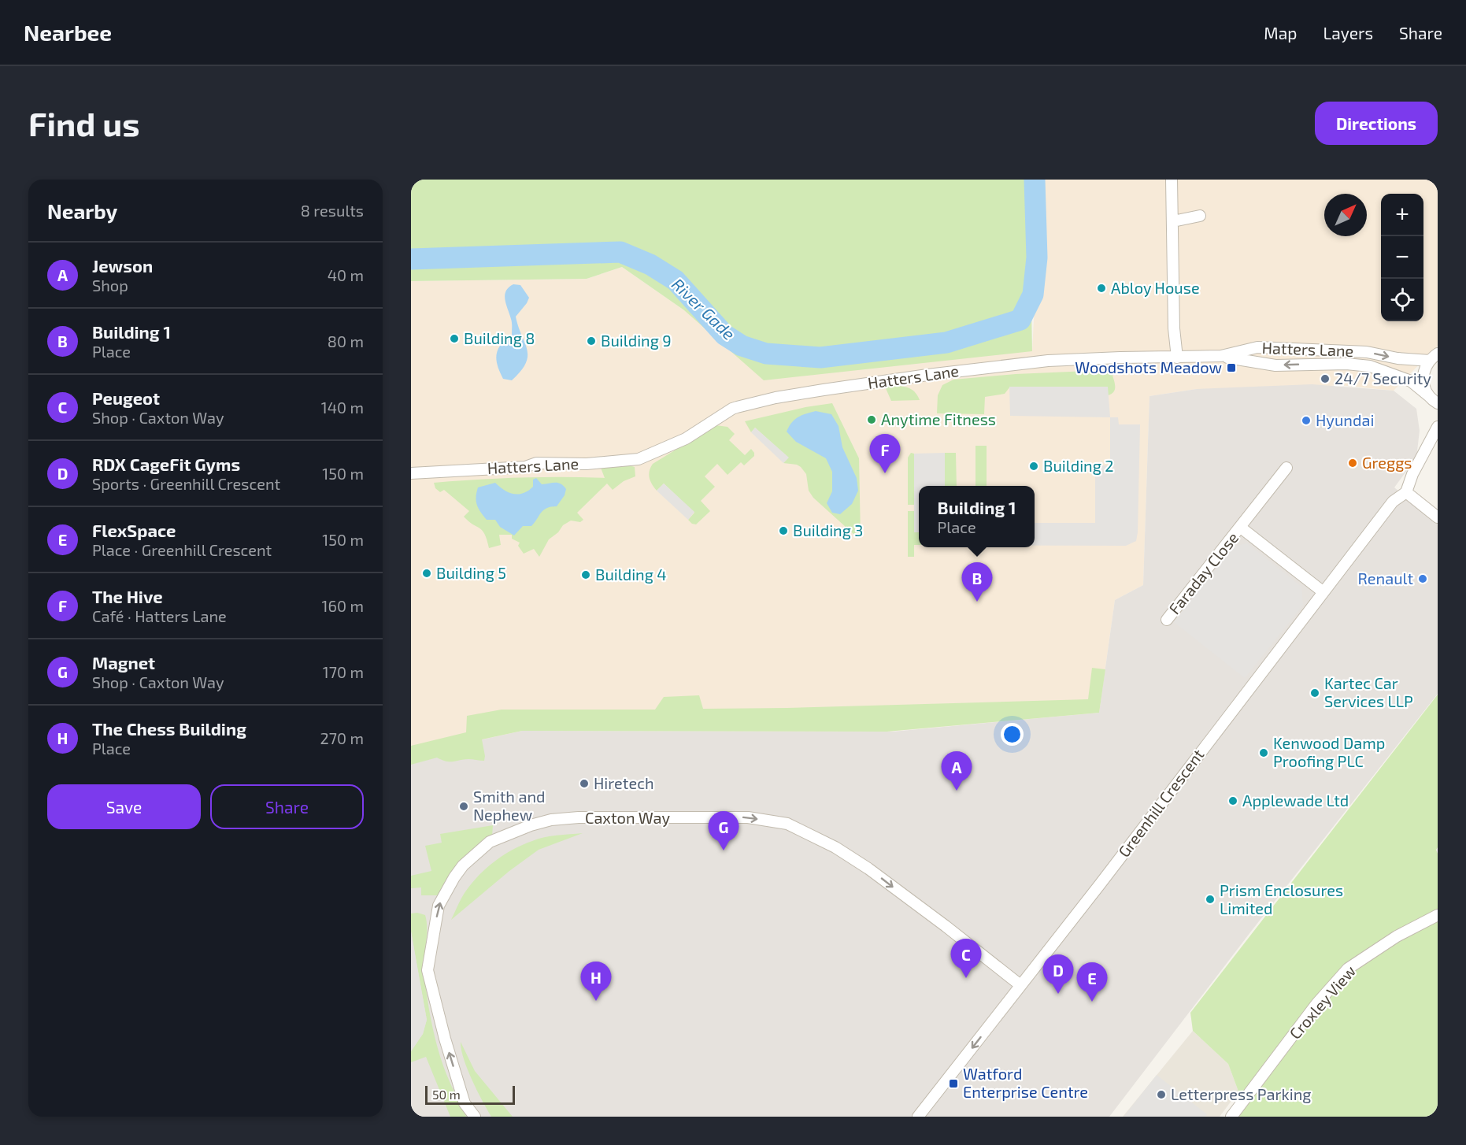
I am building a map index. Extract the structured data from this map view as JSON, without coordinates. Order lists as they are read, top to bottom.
{
  "streets": {
    "street": [
      "Hatters Lane",
      "Faraday Close",
      "Greenhill Crescent",
      "Caxton Way",
      "Croxley View"
    ]
  },
  "crossings": [
    ["Faraday Close", "Greenhill Crescent"],
    ["Greenhill Crescent", "Caxton Way"]
  ],
  "water": ["River Gade"],
  "places": {
    "other": [
      "Abloy House",
      "Building 8",
      "Building 9",
      "24/7 Security",
      "Anytime Fitness",
      "Hyundai",
      "Greggs",
      "Building 2",
      "Building 3",
      "Building 5",
      "Building 4",
      "Renault",
      "Kartec Car Services LLP",
      "Kenwood Damp Proofing PLC",
      "Hiretech",
      "Applewade Ltd",
      "Smith and Nephew",
      "Prism Enclosures Limited",
      "Letterpress Parking"
    ],
    "transit": ["Woodshots Meadow", "Watford Enterprise Centre"]
  },
  "scale_bar": "50 m",
  "north": "top right",
  "page": {
    "header": "Nearbee",
    "nav": ["Map", "Layers", "Share"],
    "buttons": [
      "Directions",
      ["Save", "Share"]
    ],
    "title": "Find us",
    "heading": ["Nearby", "8 results"],
    "map_buttons": ["+", "−"],
    "list": [
      {
        "mark": "A",
        "name": "Jewson",
        "note": "Shop",
        "value": "40 m"
      },
      {
        "mark": "B",
        "name": "Building 1",
        "note": "Place",
        "value": "80 m"
      },
      {
        "mark": "C",
        "name": "Peugeot",
        "note": "Shop · Caxton Way",
        "value": "140 m"
      },
      {
        "mark": "D",
        "name": "RDX CageFit Gyms",
        "note": "Sports · Greenhill Crescent",
        "value": "150 m"
      },
      {
        "mark": "E",
        "name": "FlexSpace",
        "note": "Place · Greenhill Crescent",
        "value": "150 m"
      },
      {
        "mark": "F",
        "name": "The Hive",
        "note": "Café · Hatters Lane",
        "value": "160 m"
      },
      {
        "mark": "G",
        "name": "Magnet",
        "note": "Shop · Caxton Way",
        "value": "170 m"
      },
      {
        "mark": "H",
        "name": "The Chess Building",
        "note": "Place",
        "value": "270 m"
      }
    ],
    "pins": [
      "F",
      "B",
      "A",
      "G",
      "C",
      "D",
      "H",
      "E"
    ],
    "popup": ["Building 1", "Place"],
    "scale": "50 m"
  }
}
